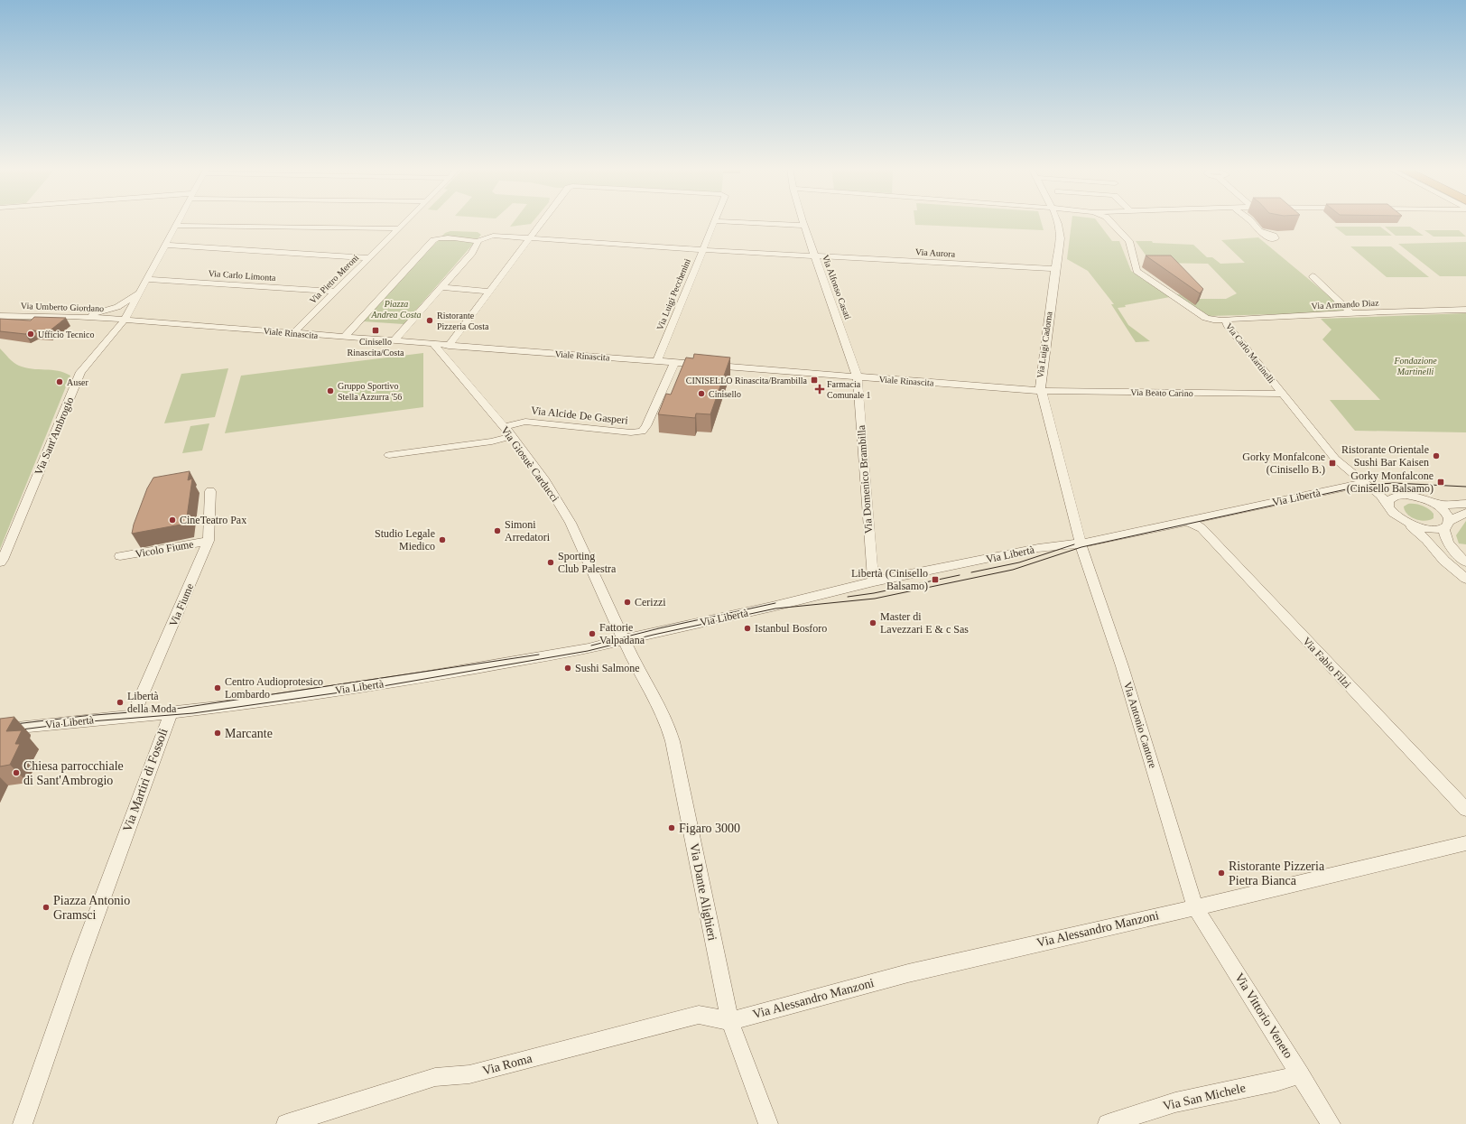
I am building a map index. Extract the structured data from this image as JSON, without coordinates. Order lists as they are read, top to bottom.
{
  "streets": {
    "street": [
      "Via Aurora",
      "Via Carlo Limonta",
      "Via Pietro Meroni",
      "Via Alfonso Casati",
      "Via Luigi Pecchenini",
      "Via Armando Diaz",
      "Via Umberto Giordano",
      "Viale Rinascita",
      "Via Luigi Cadorna",
      "Via Carlo Martinelli",
      "Via Beato Carino",
      "Via Alcide De Gasperi",
      "Via Sant'Ambrogio",
      "Via Giosuè Carducci",
      "Via Domenico Brambilla",
      "Via Libertà",
      "Vicolo Fiume",
      "Via Fiume",
      "Via Fabio Filzi",
      "Via Antonio Cantore",
      "Via Martiri di Fossoli",
      "Via Dante Alighieri",
      "Via Alessandro Manzoni",
      "Via Vittorio Veneto",
      "Via Roma",
      "Via San Michele"
    ]
  },
  "crossings": [
    ["Via Aurora", "Via Alfonso Casati"],
    ["Via Aurora", "Via Luigi Pecchenini"],
    ["Via Aurora", "Via Luigi Cadorna"],
    ["Via Carlo Limonta", "Via Pietro Meroni"],
    ["Via Carlo Limonta", "Via Sant'Ambrogio"],
    ["Via Pietro Meroni", "Viale Rinascita"],
    ["Via Alfonso Casati", "Viale Rinascita"],
    ["Via Alfonso Casati", "Via Domenico Brambilla"],
    ["Via Luigi Pecchenini", "Viale Rinascita"],
    ["Via Armando Diaz", "Via Carlo Martinelli"],
    ["Via Umberto Giordano", "Viale Rinascita"],
    ["Via Umberto Giordano", "Via Sant'Ambrogio"],
    ["Viale Rinascita", "Via Luigi Cadorna"],
    ["Viale Rinascita", "Via Beato Carino"],
    ["Viale Rinascita", "Via Alcide De Gasperi"],
    ["Viale Rinascita", "Via Sant'Ambrogio"],
    ["Viale Rinascita", "Via Giosuè Carducci"],
    ["Viale Rinascita", "Via Domenico Brambilla"],
    ["Via Luigi Cadorna", "Via Beato Carino"],
    ["Via Luigi Cadorna", "Via Libertà"],
    ["Via Luigi Cadorna", "Via Antonio Cantore"],
    ["Via Carlo Martinelli", "Via Beato Carino"],
    ["Via Carlo Martinelli", "Via Libertà"],
    ["Via Alcide De Gasperi", "Via Giosuè Carducci"],
    ["Via Giosuè Carducci", "Via Libertà"],
    ["Via Giosuè Carducci", "Via Dante Alighieri"],
    ["Via Domenico Brambilla", "Via Libertà"],
    ["Via Libertà", "Via Fiume"],
    ["Via Libertà", "Via Fabio Filzi"],
    ["Via Libertà", "Via Antonio Cantore"],
    ["Via Libertà", "Via Martiri di Fossoli"],
    ["Via Libertà", "Via Dante Alighieri"],
    ["Vicolo Fiume", "Via Fiume"],
    ["Via Antonio Cantore", "Via Alessandro Manzoni"],
    ["Via Antonio Cantore", "Via Vittorio Veneto"],
    ["Via Dante Alighieri", "Via Alessandro Manzoni"],
    ["Via Dante Alighieri", "Via Roma"],
    ["Via Alessandro Manzoni", "Via Vittorio Veneto"],
    ["Via Alessandro Manzoni", "Via Roma"],
    ["Via Vittorio Veneto", "Via San Michele"]
  ],
  "parks": ["Piazza Andrea Costa", "Fondazione Martinelli"],
  "places": {
    "other": [
      "Ristorante Pizzeria Costa",
      "Ufficio Tecnico",
      "Auser",
      "Gruppo Sportivo Stella Azzurra '56",
      "Cinisello",
      "Ristorante Orientale Sushi Bar Kaisen",
      "CineTeatro Pax",
      "Simoni Arredatori",
      "Studio Legale Miedico",
      "Sporting Club Palestra",
      "Cerizzi",
      "Master di Lavezzari E & c Sas",
      "Istanbul Bosforo",
      "Fattorie Valpadana",
      "Sushi Salmone",
      "Centro Audioprotesico Lombardo",
      "Libertà della Moda",
      "Marcante",
      "Chiesa parrocchiale di Sant'Ambrogio",
      "Figaro 3000",
      "Ristorante Pizzeria Pietra Bianca",
      "Piazza Antonio Gramsci"
    ],
    "transit": [
      "Cinisello Rinascita/Costa",
      "CINISELLO Rinascita/Brambilla",
      "Gorky Monfalcone (Cinisello B.)",
      "Gorky Monfalcone (Cinisello Balsamo)",
      "Libertà (Cinisello Balsamo)"
    ],
    "health": ["Farmacia Comunale 1"]
  }
}
